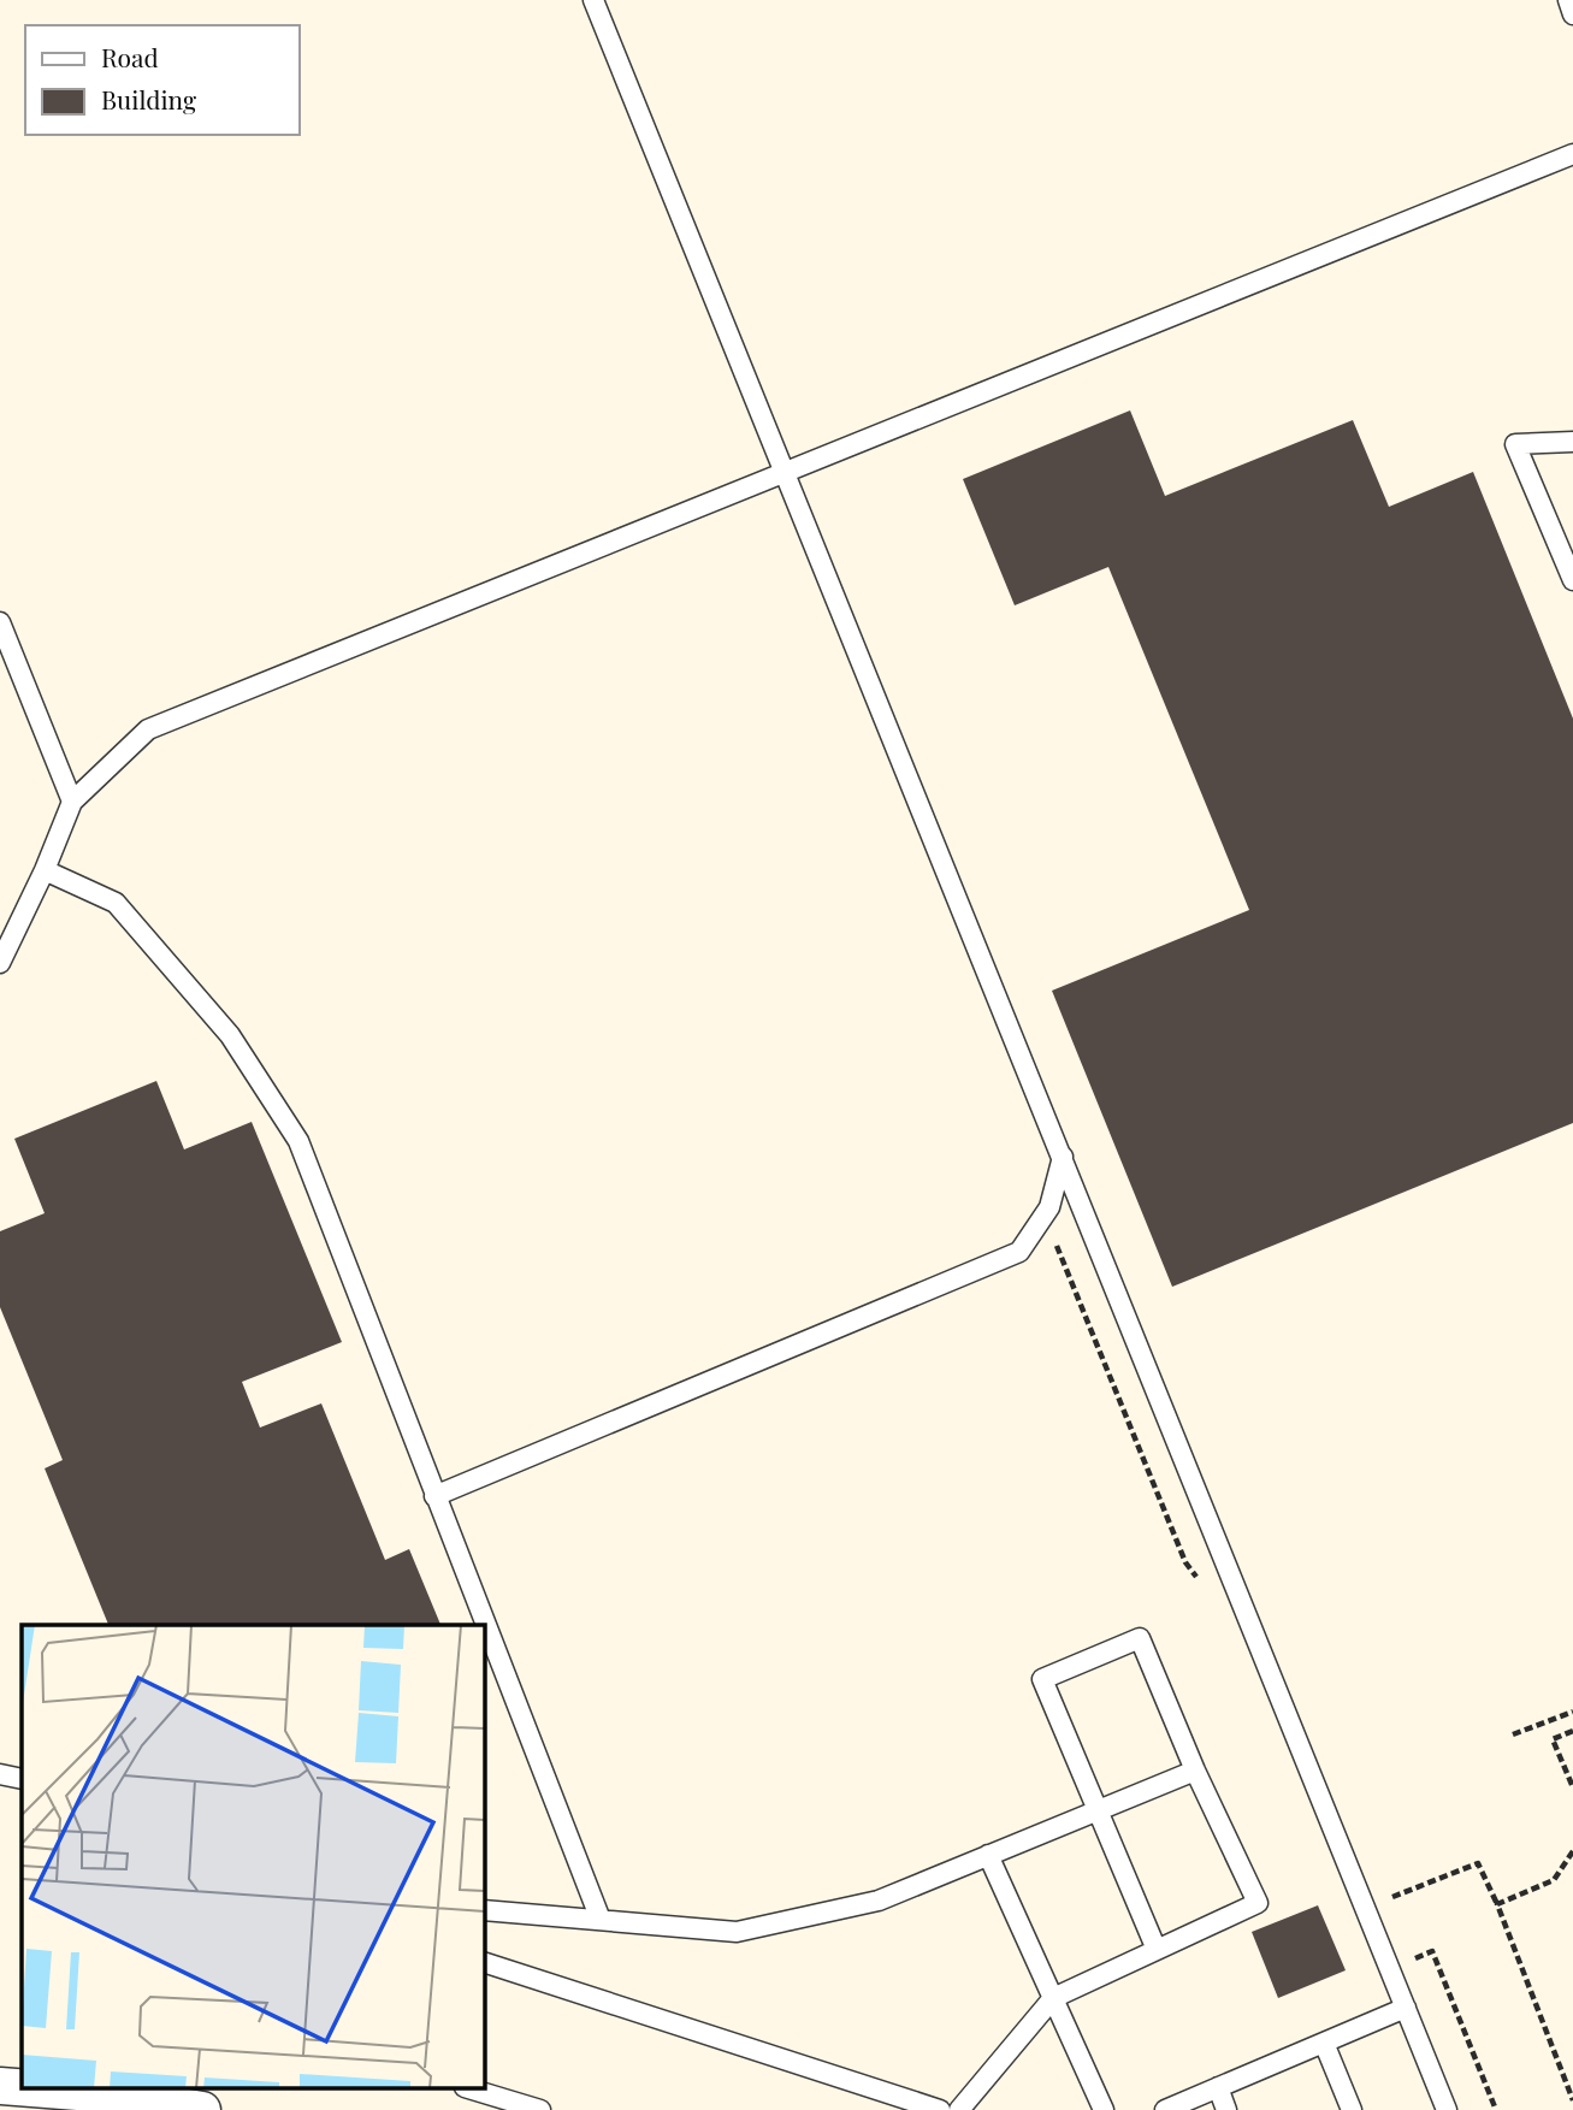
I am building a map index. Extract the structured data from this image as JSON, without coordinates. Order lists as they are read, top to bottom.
{
  "legend": ["Road", "Building"]
}
